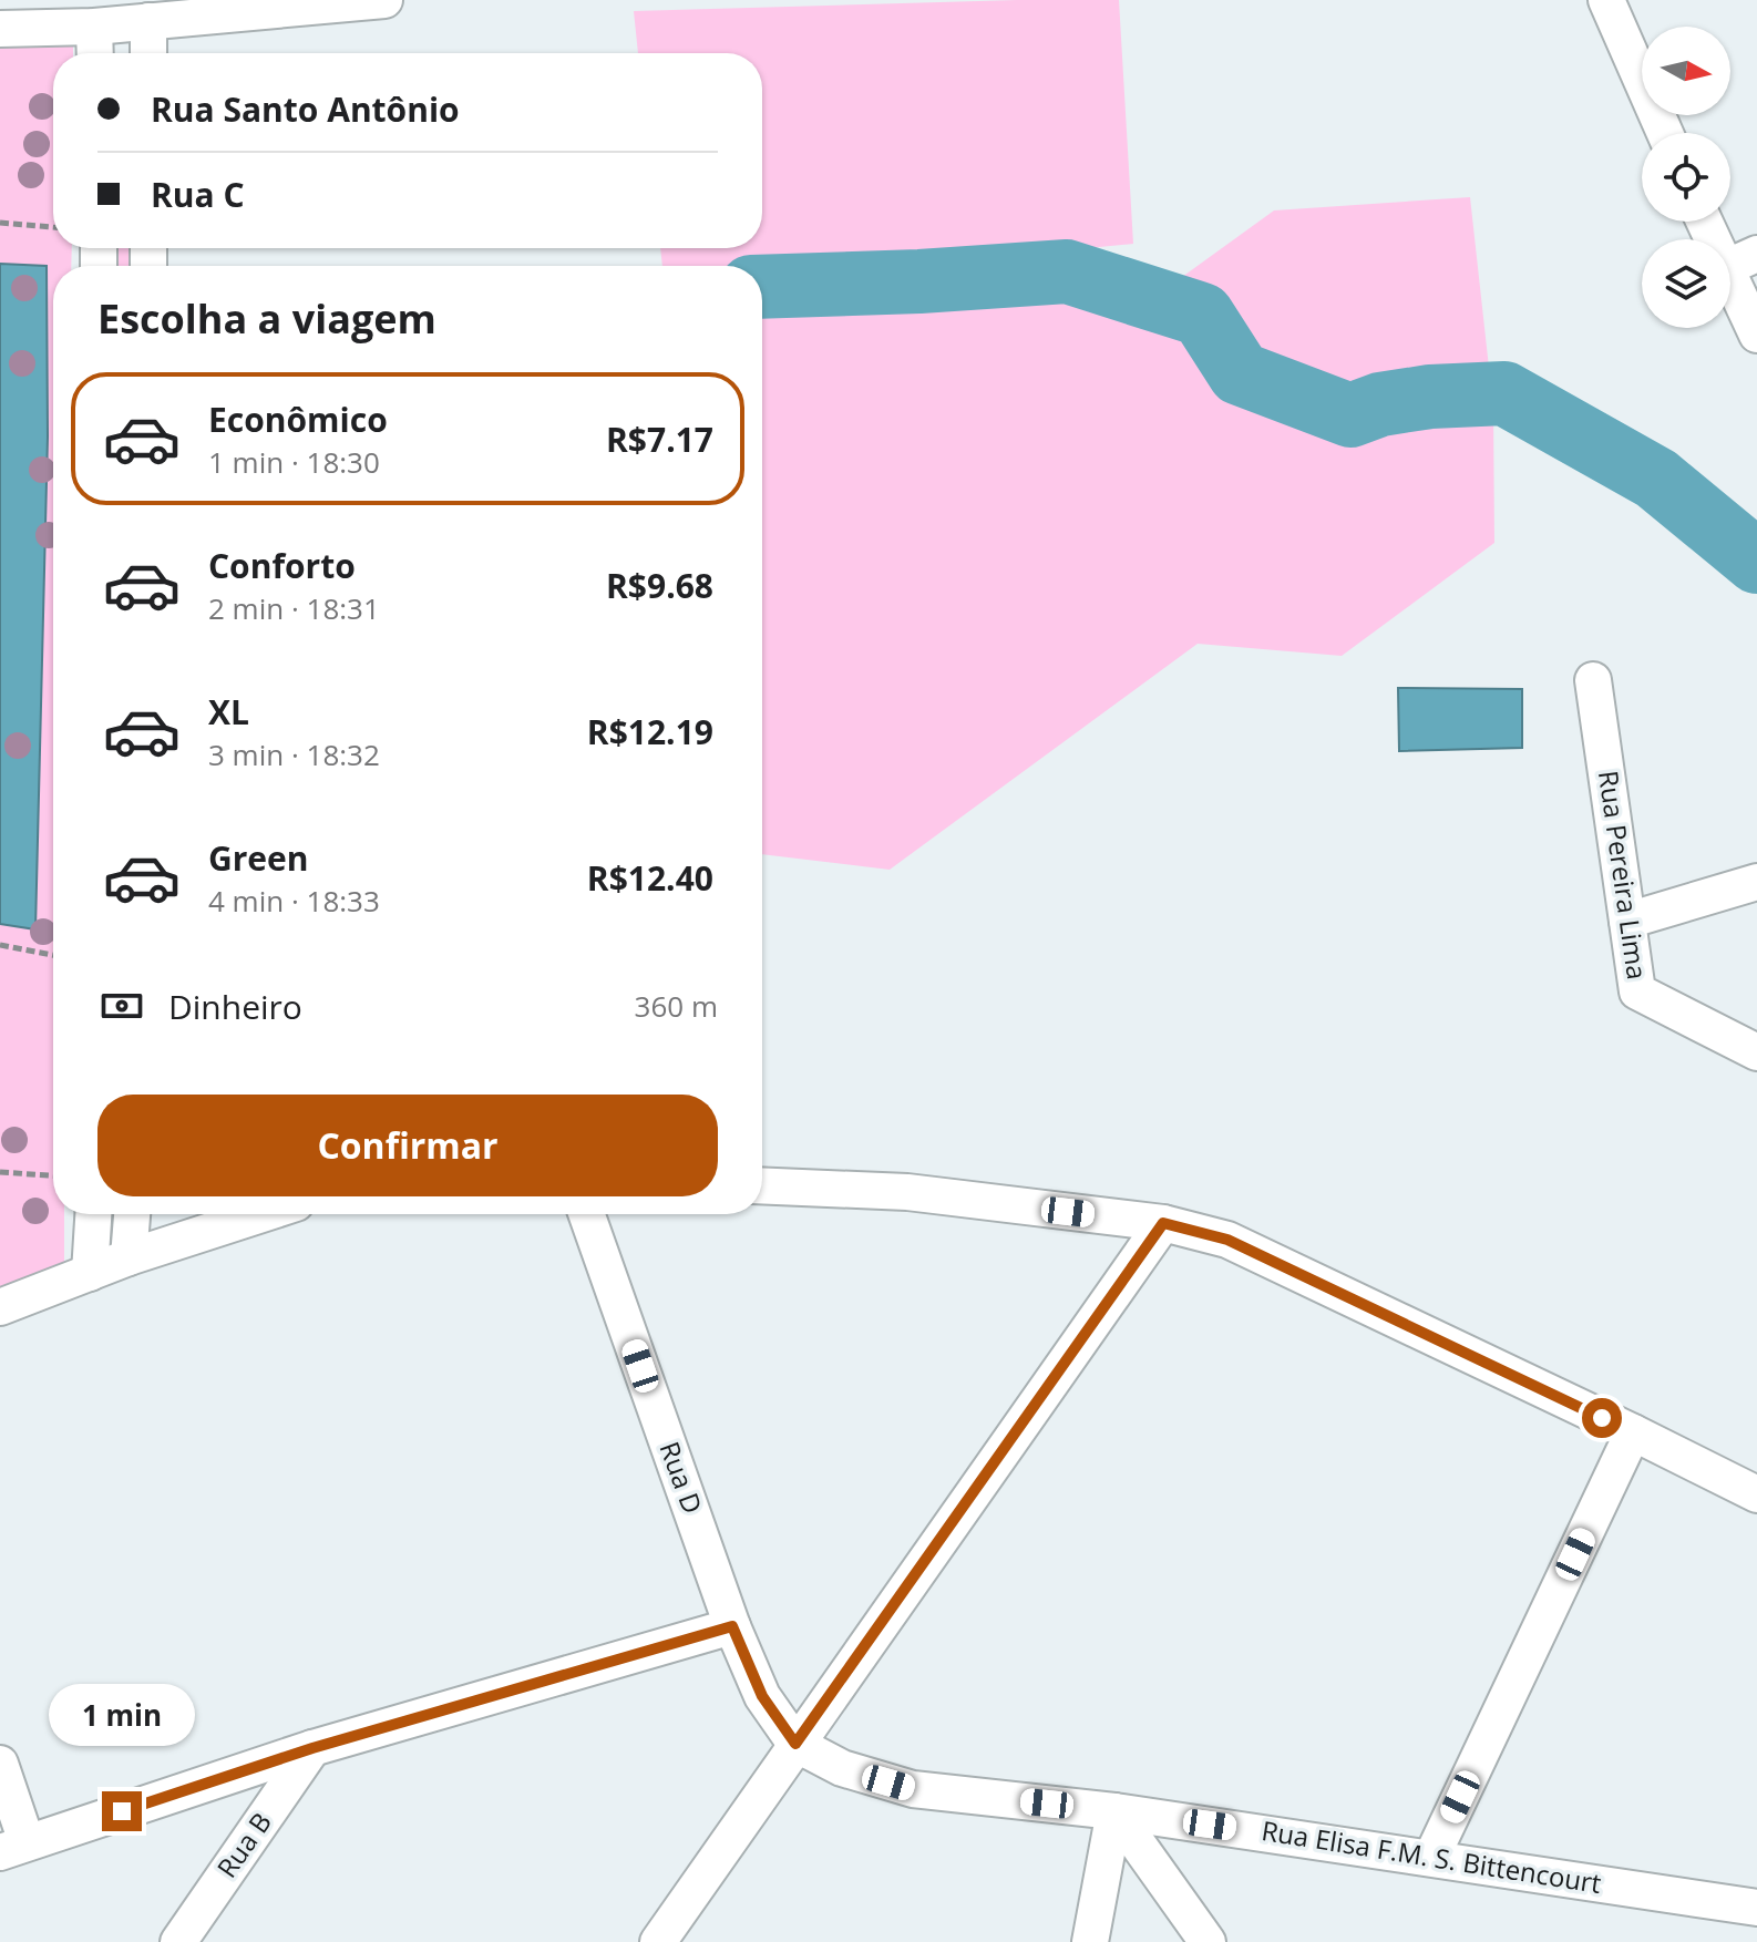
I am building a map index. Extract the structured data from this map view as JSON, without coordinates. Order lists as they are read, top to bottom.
{
  "streets": {
    "street": [
      "Rua Pereira Lima",
      "Rua D",
      "Rua B",
      "Rua Elisa F.M. S. Bittencourt"
    ]
  },
  "crossings": [
    ["Rua D", "Rua Elisa F.M. S. Bittencourt"]
  ],
  "north": "right",
  "page": {
    "banner": ["Rua Santo Antônio", "Rua C"],
    "heading": "Escolha a viagem",
    "list": [
      {
        "name": "Econômico",
        "note": "1 min · 18:30",
        "value": "R$7.17"
      },
      {
        "name": "Conforto",
        "note": "2 min · 18:31",
        "value": "R$9.68"
      },
      {
        "name": "XL",
        "note": "3 min · 18:32",
        "value": "R$12.19"
      },
      {
        "name": "Green",
        "note": "4 min · 18:33",
        "value": "R$12.40"
      }
    ],
    "pay": ["Dinheiro", "360 m"],
    "buttons": "Confirmar",
    "bubble": "1 min"
  }
}
